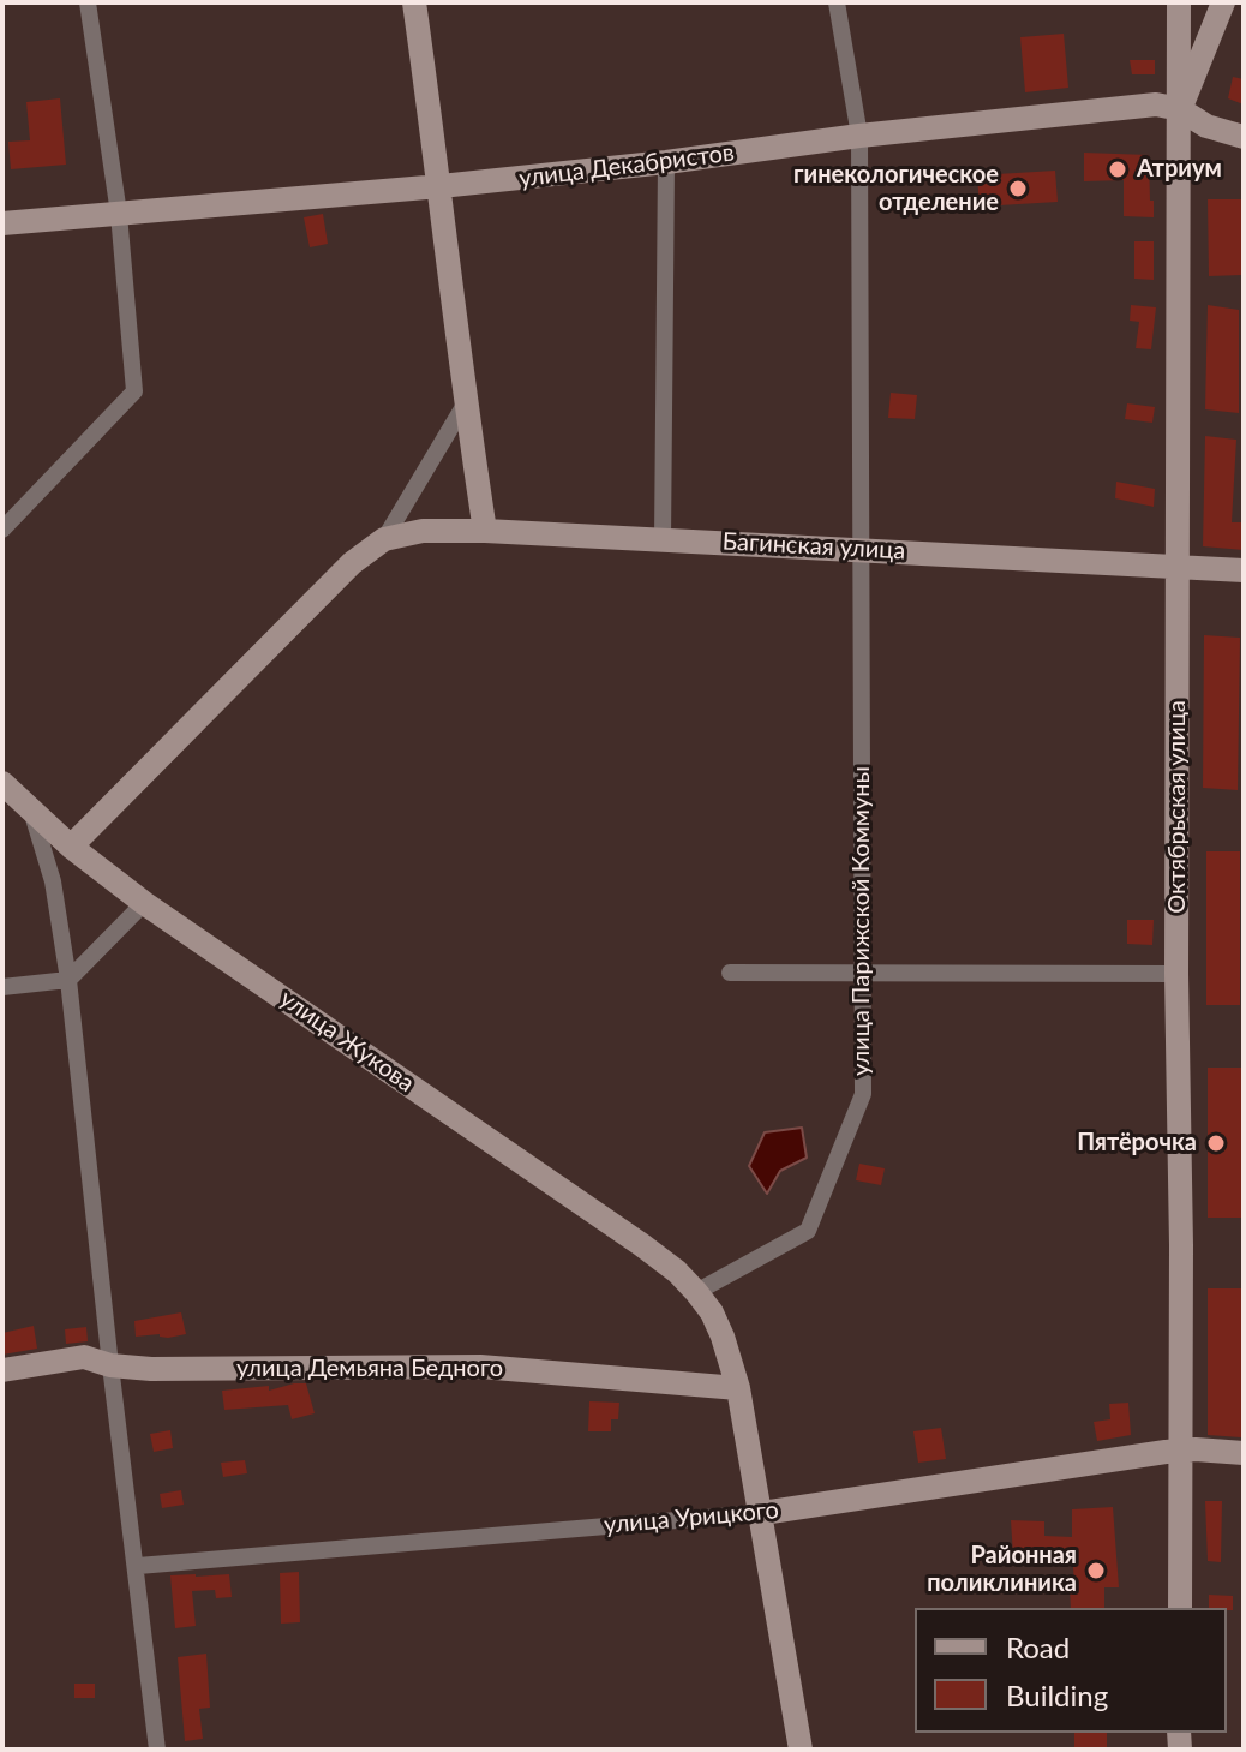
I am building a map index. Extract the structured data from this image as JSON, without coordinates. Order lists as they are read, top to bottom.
{
  "streets": {
    "main road": [
      "улица Декабристов",
      "Багинская улица",
      "Октябрьская улица",
      "улица Жукова",
      "улица Демьяна Бедного",
      "улица Урицкого"
    ],
    "street": ["улица Парижской Коммуны"]
  },
  "crossings": [
    ["улица Декабристов", "Октябрьская улица"],
    ["улица Декабристов", "улица Парижской Коммуны"],
    ["Багинская улица", "Октябрьская улица"],
    ["Багинская улица", "улица Парижской Коммуны"],
    ["Октябрьская улица", "улица Урицкого"],
    ["улица Парижской Коммуны", "улица Жукова"]
  ],
  "places": [
    "Атриум",
    "гинекологическое отделение",
    "Пятёрочка",
    "Районная поликлиника"
  ],
  "legend": ["Road", "Building"]
}
